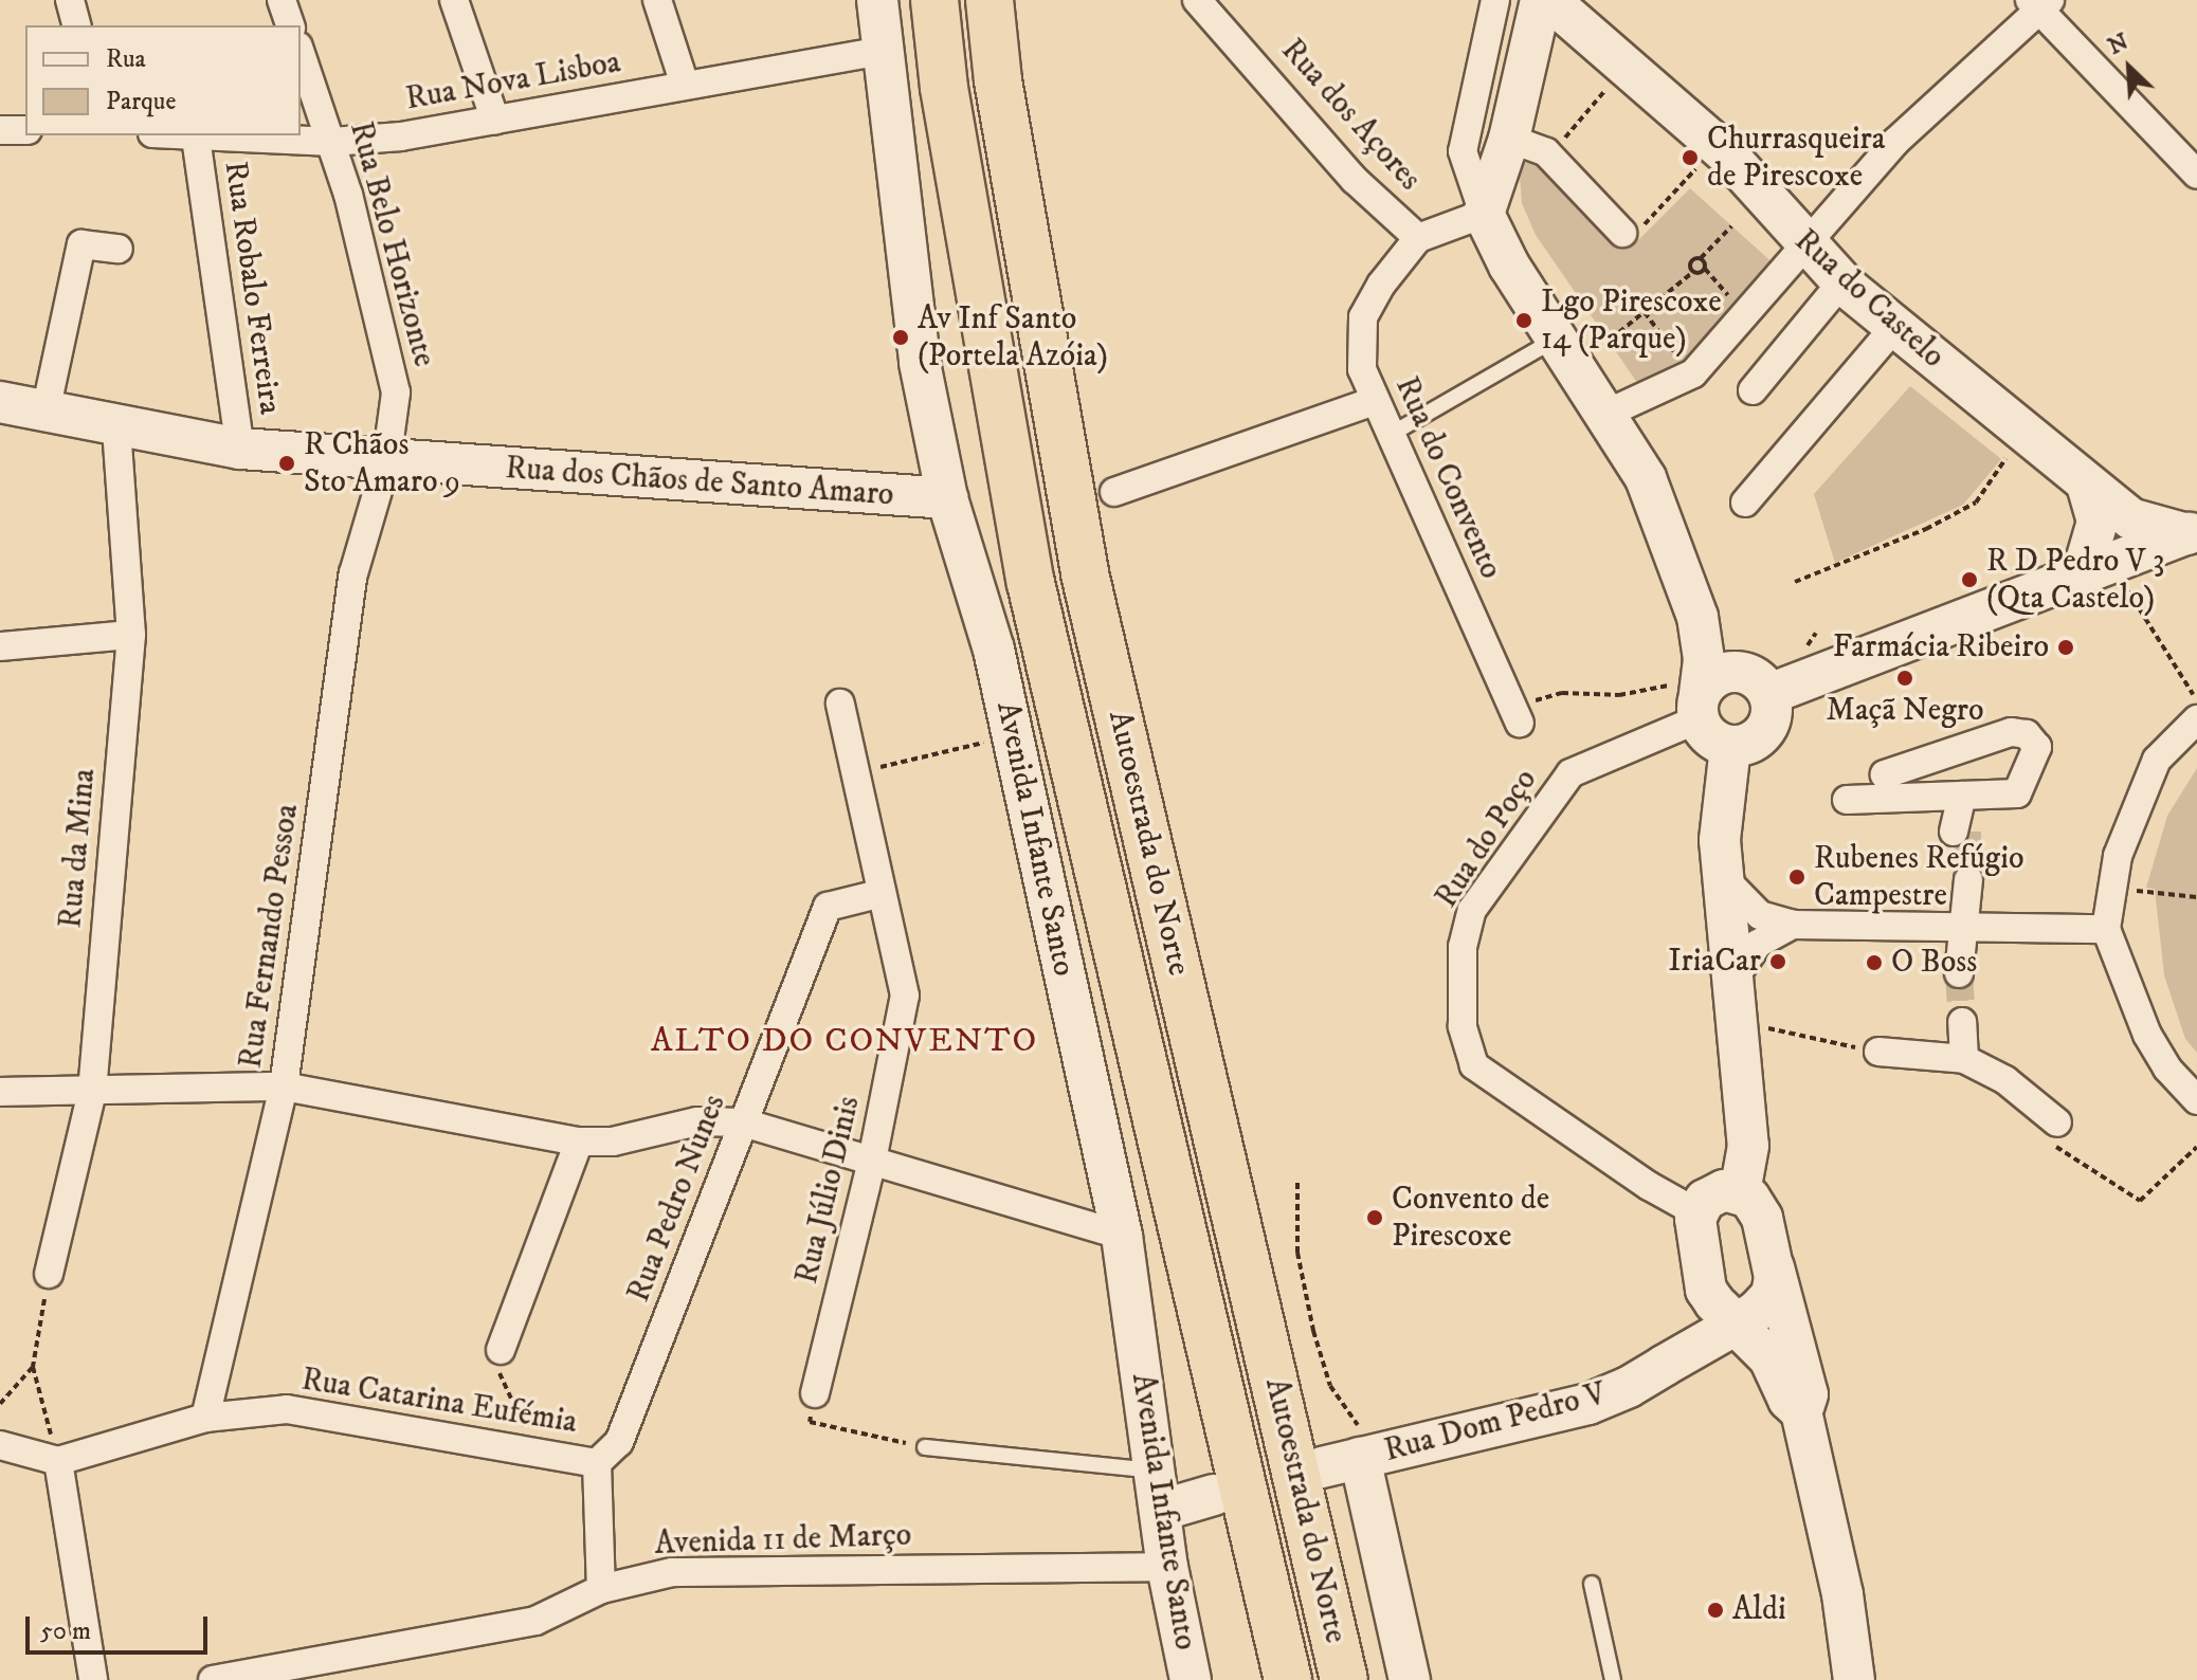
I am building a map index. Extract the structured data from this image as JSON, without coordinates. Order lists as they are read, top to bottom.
{
  "streets": {
    "highway": ["Autoestrada do Norte"],
    "street": [
      "Rua Nova Lisboa",
      "Rua dos Açores",
      "Rua Belo Horizonte",
      "Rua Robalo Ferreira",
      "Rua do Castelo",
      "Rua do Convento",
      "Rua dos Chãos de Santo Amaro",
      "Avenida Infante Santo",
      "Rua do Poço",
      "Rua da Mina",
      "Rua Fernando Pessoa",
      "Rua Júlio Dinis",
      "Rua Pedro Nunes",
      "Rua Catarina Eufémia",
      "Rua Dom Pedro V",
      "Avenida 11 de Março"
    ]
  },
  "crossings": [
    ["Rua Nova Lisboa", "Rua Belo Horizonte"],
    ["Rua Nova Lisboa", "Rua Robalo Ferreira"],
    ["Rua Nova Lisboa", "Avenida Infante Santo"],
    ["Rua dos Açores", "Rua do Convento"],
    ["Rua Belo Horizonte", "Rua dos Chãos de Santo Amaro"],
    ["Rua Belo Horizonte", "Rua Fernando Pessoa"],
    ["Rua Robalo Ferreira", "Rua dos Chãos de Santo Amaro"],
    ["Rua dos Chãos de Santo Amaro", "Avenida Infante Santo"],
    ["Rua dos Chãos de Santo Amaro", "Rua da Mina"],
    ["Rua dos Chãos de Santo Amaro", "Rua Fernando Pessoa"],
    ["Avenida Infante Santo", "Avenida 11 de Março"],
    ["Rua do Poço", "Rua Dom Pedro V"],
    ["Rua Fernando Pessoa", "Rua Catarina Eufémia"],
    ["Rua Júlio Dinis", "Rua Pedro Nunes"],
    ["Rua Pedro Nunes", "Rua Catarina Eufémia"],
    ["Rua Catarina Eufémia", "Avenida 11 de Março"]
  ],
  "districts": ["ALTO DO CONVENTO"],
  "places": [
    "Churrasqueira de Pirescoxe",
    "Lgo Pirescoxe 14 (Parque)",
    "Av Inf Santo (Portela Azóia)",
    "R Chãos Sto Amaro 9",
    "R D Pedro V 3 (Qta Castelo)",
    "Farmácia Ribeiro",
    "Maçã Negro",
    "Rubenes Refúgio Campestre",
    "IriaCar",
    "O Boss",
    "Convento de Pirescoxe",
    "Aldi"
  ],
  "legend": ["Rua", "Parque"],
  "scale_bar": "50 m",
  "north": "top left"
}
